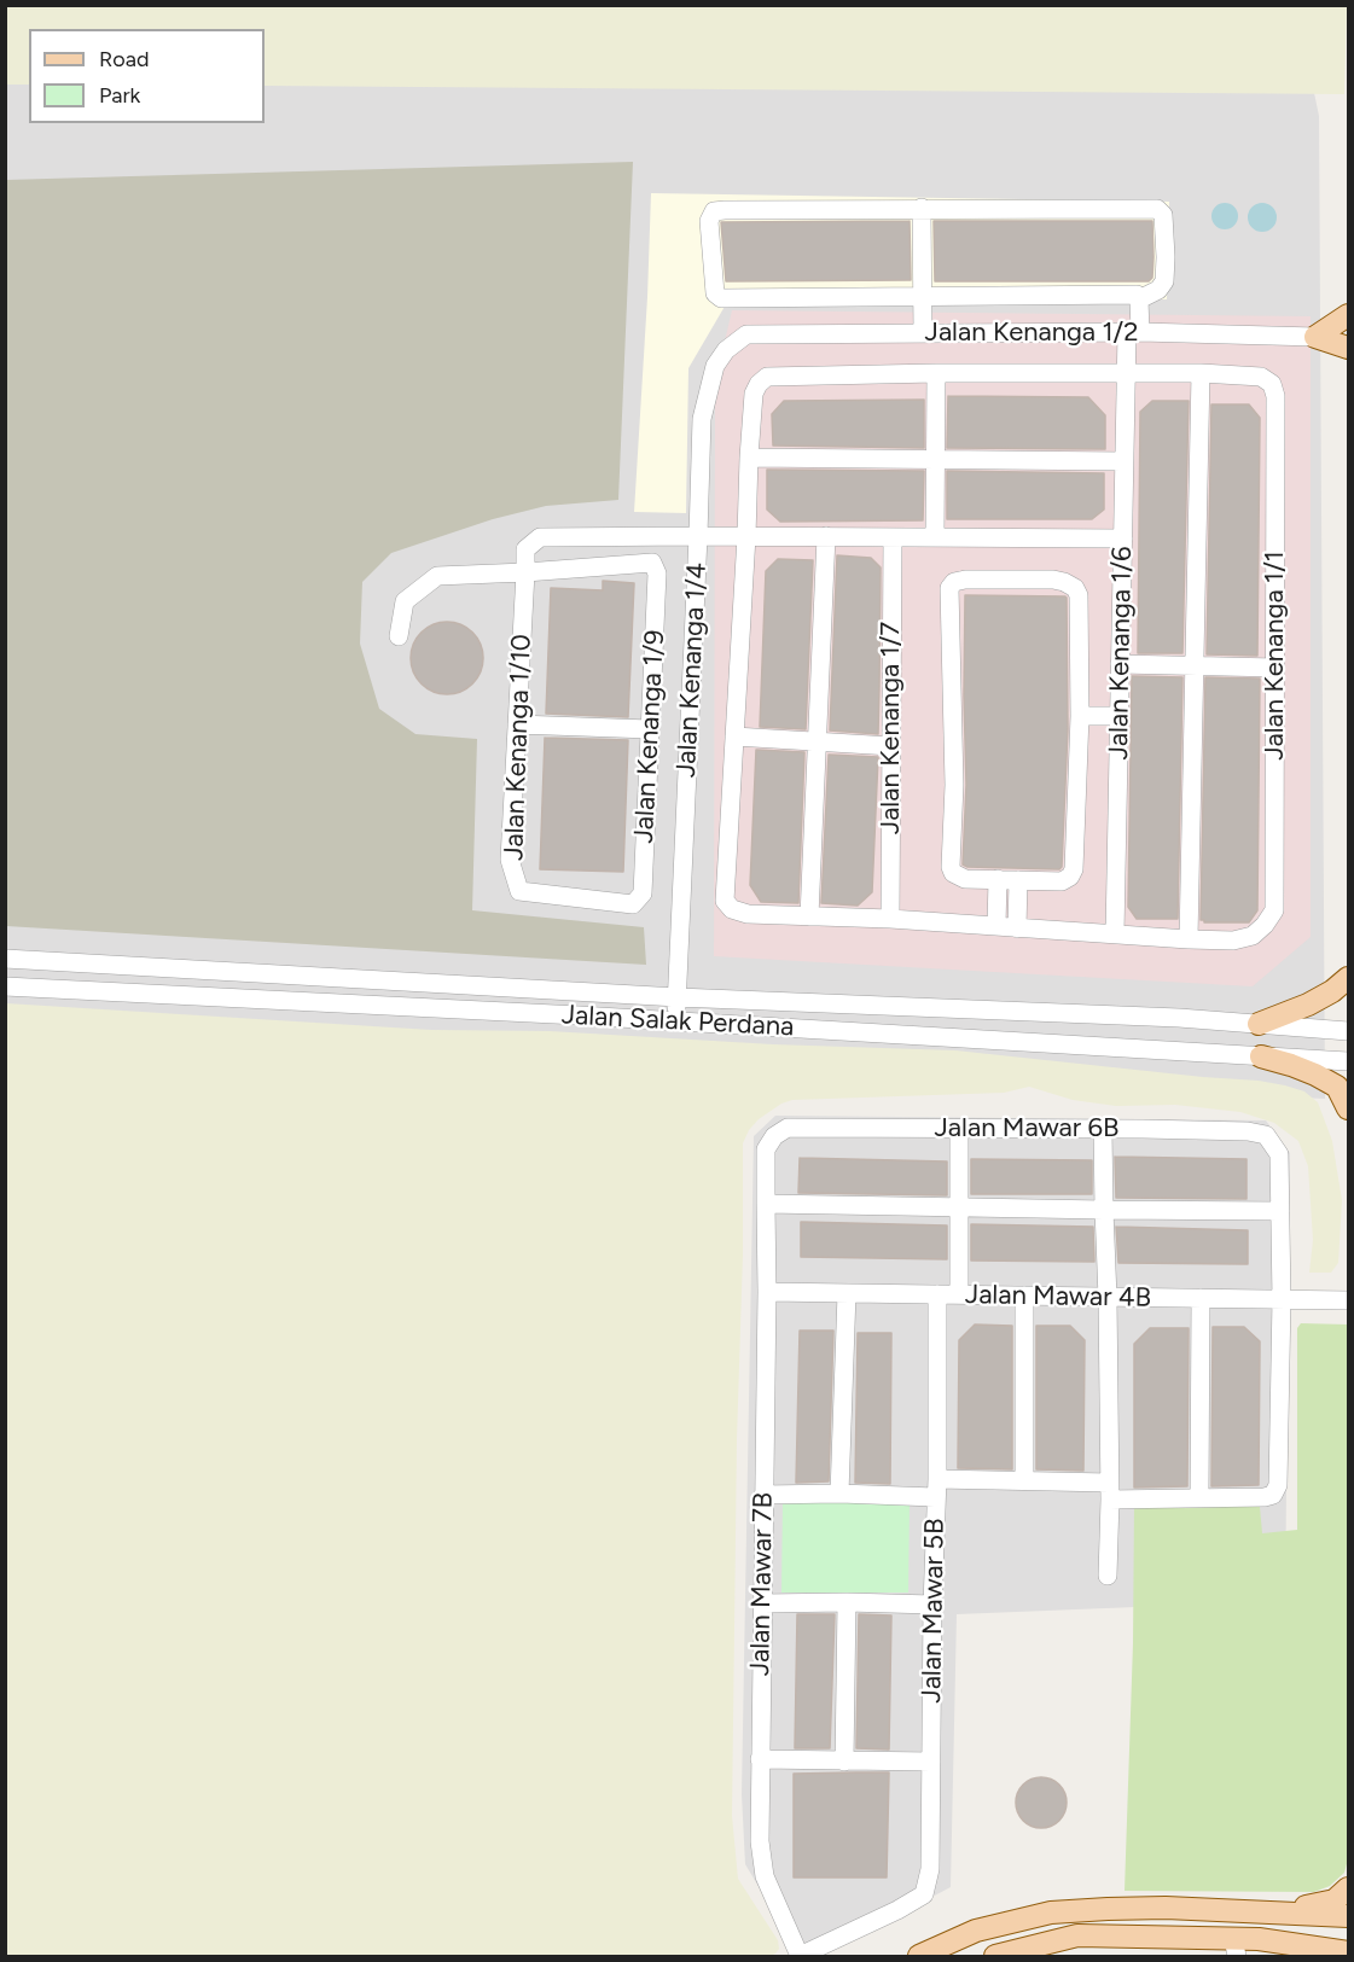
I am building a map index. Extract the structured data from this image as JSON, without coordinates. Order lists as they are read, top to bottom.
{
  "streets": {
    "street": [
      "Jalan Kenanga 1/2",
      "Jalan Kenanga 1/6",
      "Jalan Kenanga 1/1",
      "Jalan Kenanga 1/4",
      "Jalan Kenanga 1/7",
      "Jalan Kenanga 1/9",
      "Jalan Kenanga 1/10",
      "Jalan Salak Perdana",
      "Jalan Mawar 6B",
      "Jalan Mawar 4B",
      "Jalan Mawar 7B",
      "Jalan Mawar 5B"
    ]
  },
  "crossings": [
    ["Jalan Kenanga 1/2", "Jalan Kenanga 1/6"],
    ["Jalan Kenanga 1/2", "Jalan Kenanga 1/4"],
    ["Jalan Kenanga 1/4", "Jalan Kenanga 1/10"],
    ["Jalan Kenanga 1/4", "Jalan Salak Perdana"],
    ["Jalan Kenanga 1/9", "Jalan Kenanga 1/10"],
    ["Jalan Mawar 6B", "Jalan Mawar 7B"],
    ["Jalan Mawar 4B", "Jalan Mawar 7B"],
    ["Jalan Mawar 4B", "Jalan Mawar 5B"],
    ["Jalan Mawar 7B", "Jalan Mawar 5B"]
  ],
  "legend": ["Road", "Park"]
}
